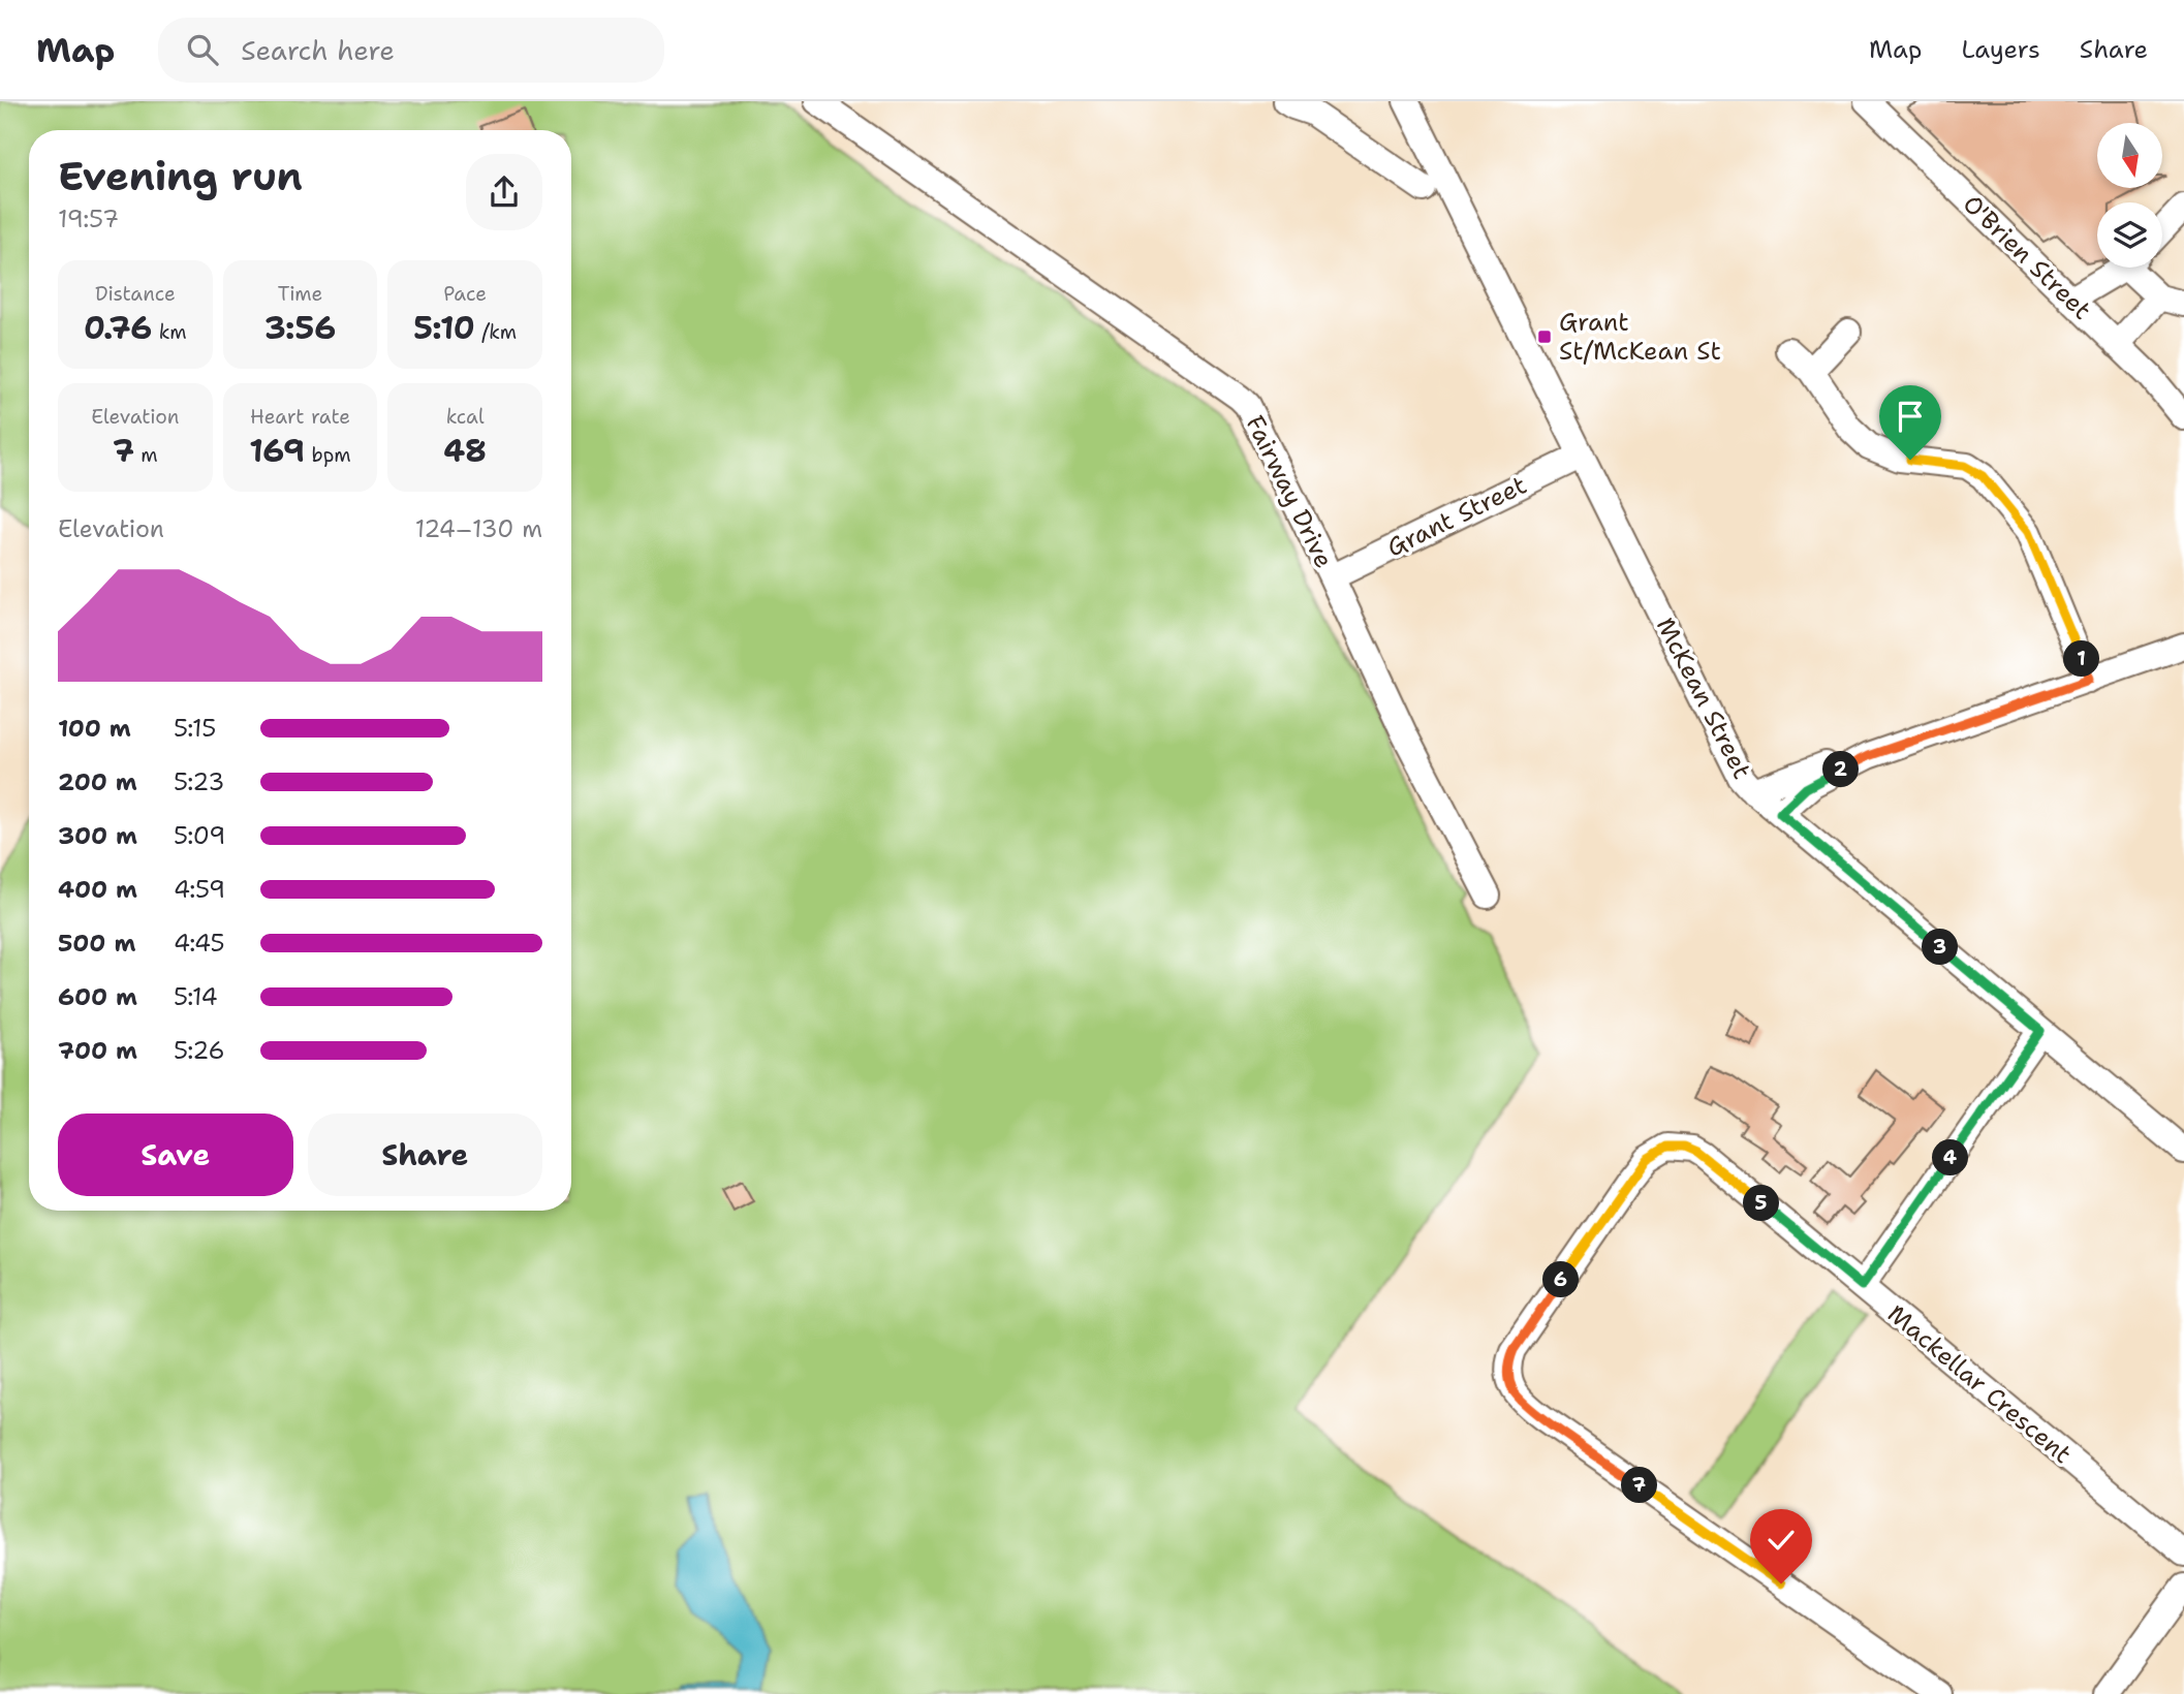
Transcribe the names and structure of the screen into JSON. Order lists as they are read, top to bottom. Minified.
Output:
{"streets":{"street":["O'Brien Street","Fairway Drive","Grant Street","McKean Street","Mackellar Crescent"]},"crossings":[["Fairway Drive","Grant Street"],["Grant Street","McKean Street"]],"places":{"transit":["Grant St/McKean St"]},"north":"bottom","page":{"header":"Map","search":"Search here","nav":["Map","Layers","Share"],"heading":["Evening run","19:57"],"stats":[["Distance","0.76 km"],["Time","3:56"],["Pace","5:10 /km"],["Elevation","7 m"],["Heart rate","169 bpm"],["kcal","48"]],"chart":["Elevation","124–130 m"],"pins":["1","2","3","4","5","6","7"],"list":[{"name":"100 m","note":"5:15"},{"name":"200 m","note":"5:23"},{"name":"300 m","note":"5:09"},{"name":"400 m","note":"4:59"},{"name":"500 m","note":"4:45"},{"name":"600 m","note":"5:14"},{"name":"700 m","note":"5:26"}],"buttons":["Save","Share"]}}
